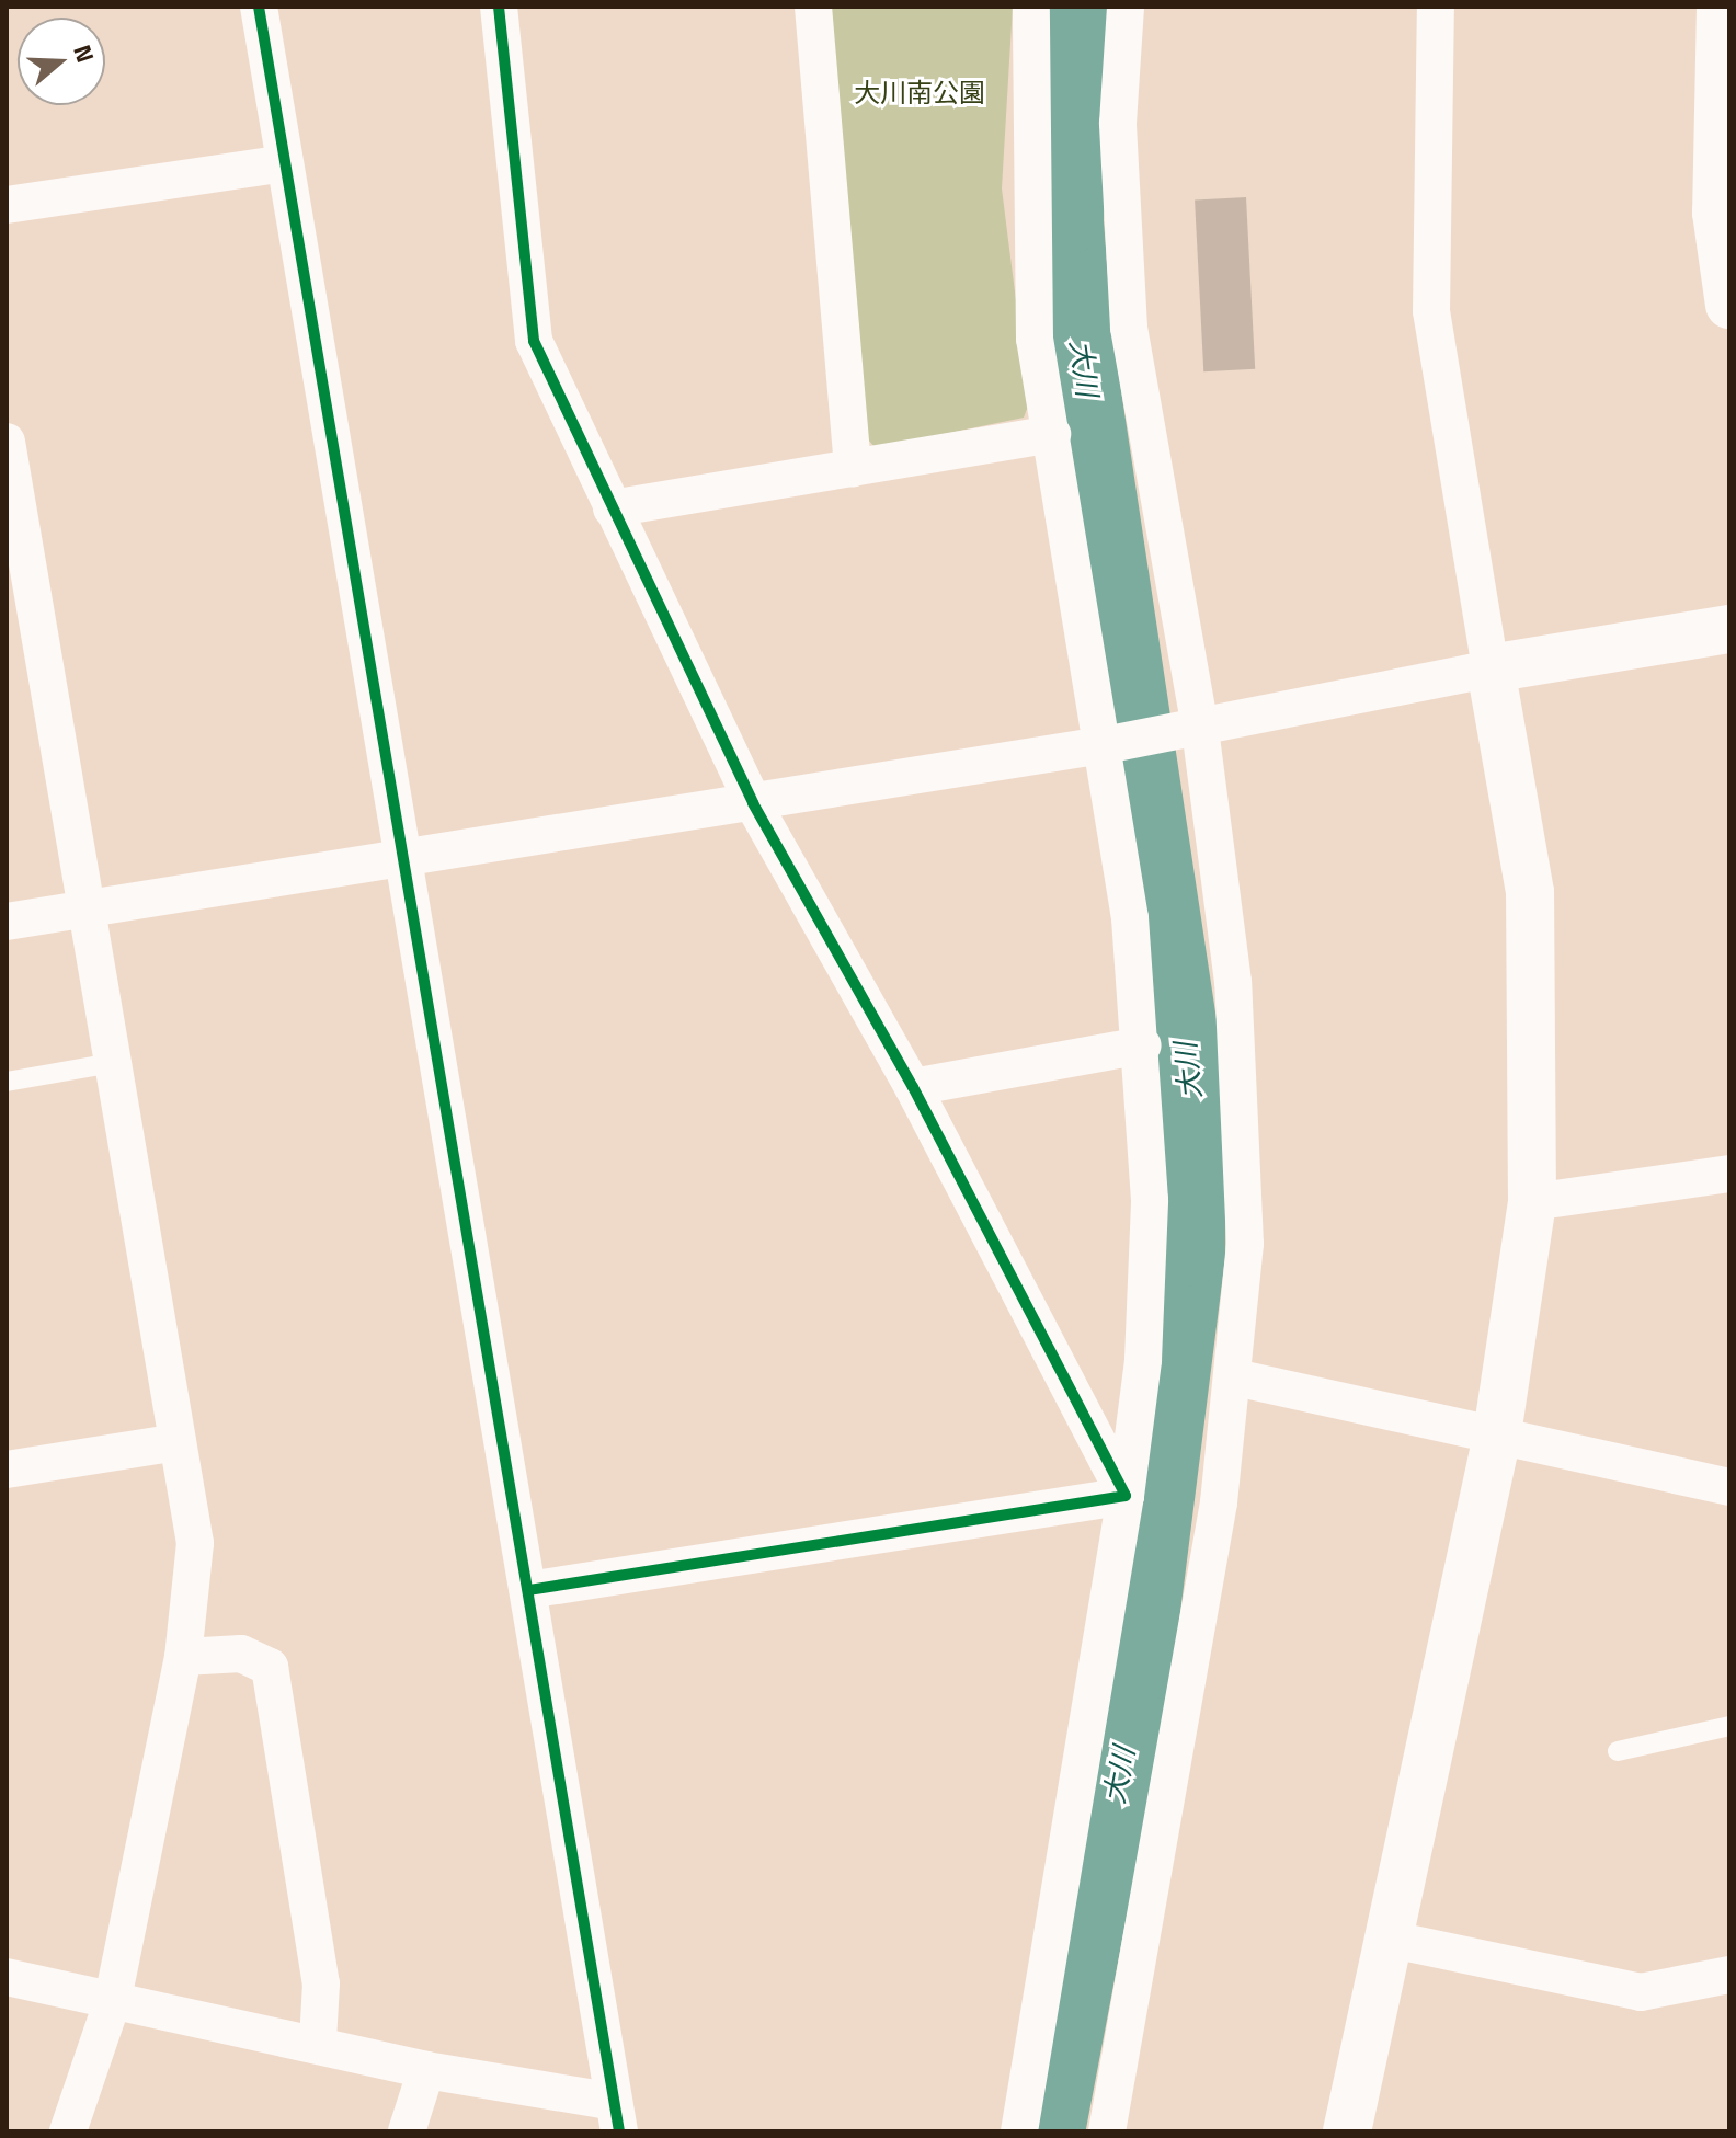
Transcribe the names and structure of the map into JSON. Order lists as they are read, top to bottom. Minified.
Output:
{"water":["大川"],"parks":["大川南公園"],"north":"right"}
